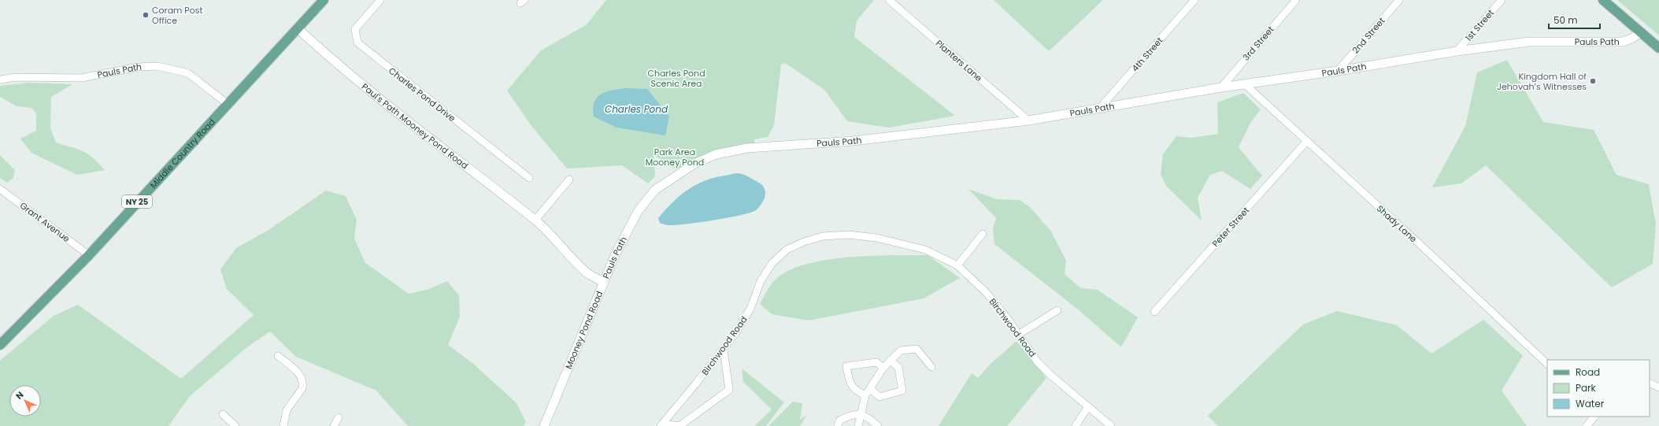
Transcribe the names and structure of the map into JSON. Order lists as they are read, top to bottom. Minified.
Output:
{"streets":{"main road":["Middle Country Road","NY 25"],"street":["1st Street","2nd Street","Pauls Path","3rd Street","4th Street","Planters Lane","Charles Pond Drive","Paul's Path Mooney Pond Road","Grant Avenue","Shady Lane","Peter Street","Birchwood Road","Mooney Pond Road"]},"crossings":[["1st Street","Pauls Path"],["2nd Street","Pauls Path"],["Pauls Path","3rd Street"],["Pauls Path","4th Street"],["Pauls Path","Planters Lane"],["Pauls Path","Middle Country Road"],["Pauls Path","Shady Lane"],["Pauls Path","Mooney Pond Road"],["Paul's Path Mooney Pond Road","Middle Country Road"],["Paul's Path Mooney Pond Road","Mooney Pond Road"],["Middle Country Road","Grant Avenue"],["Shady Lane","Peter Street"]],"water":["Charles Pond"],"parks":["Charles Pond Scenic Area","Park Area Mooney Pond"],"places":["Coram Post Office","Kingdom Hall of Jehovah’s Witnesses"],"legend":["Road","Park","Water"],"scale_bar":"50 m","north":"top left"}
